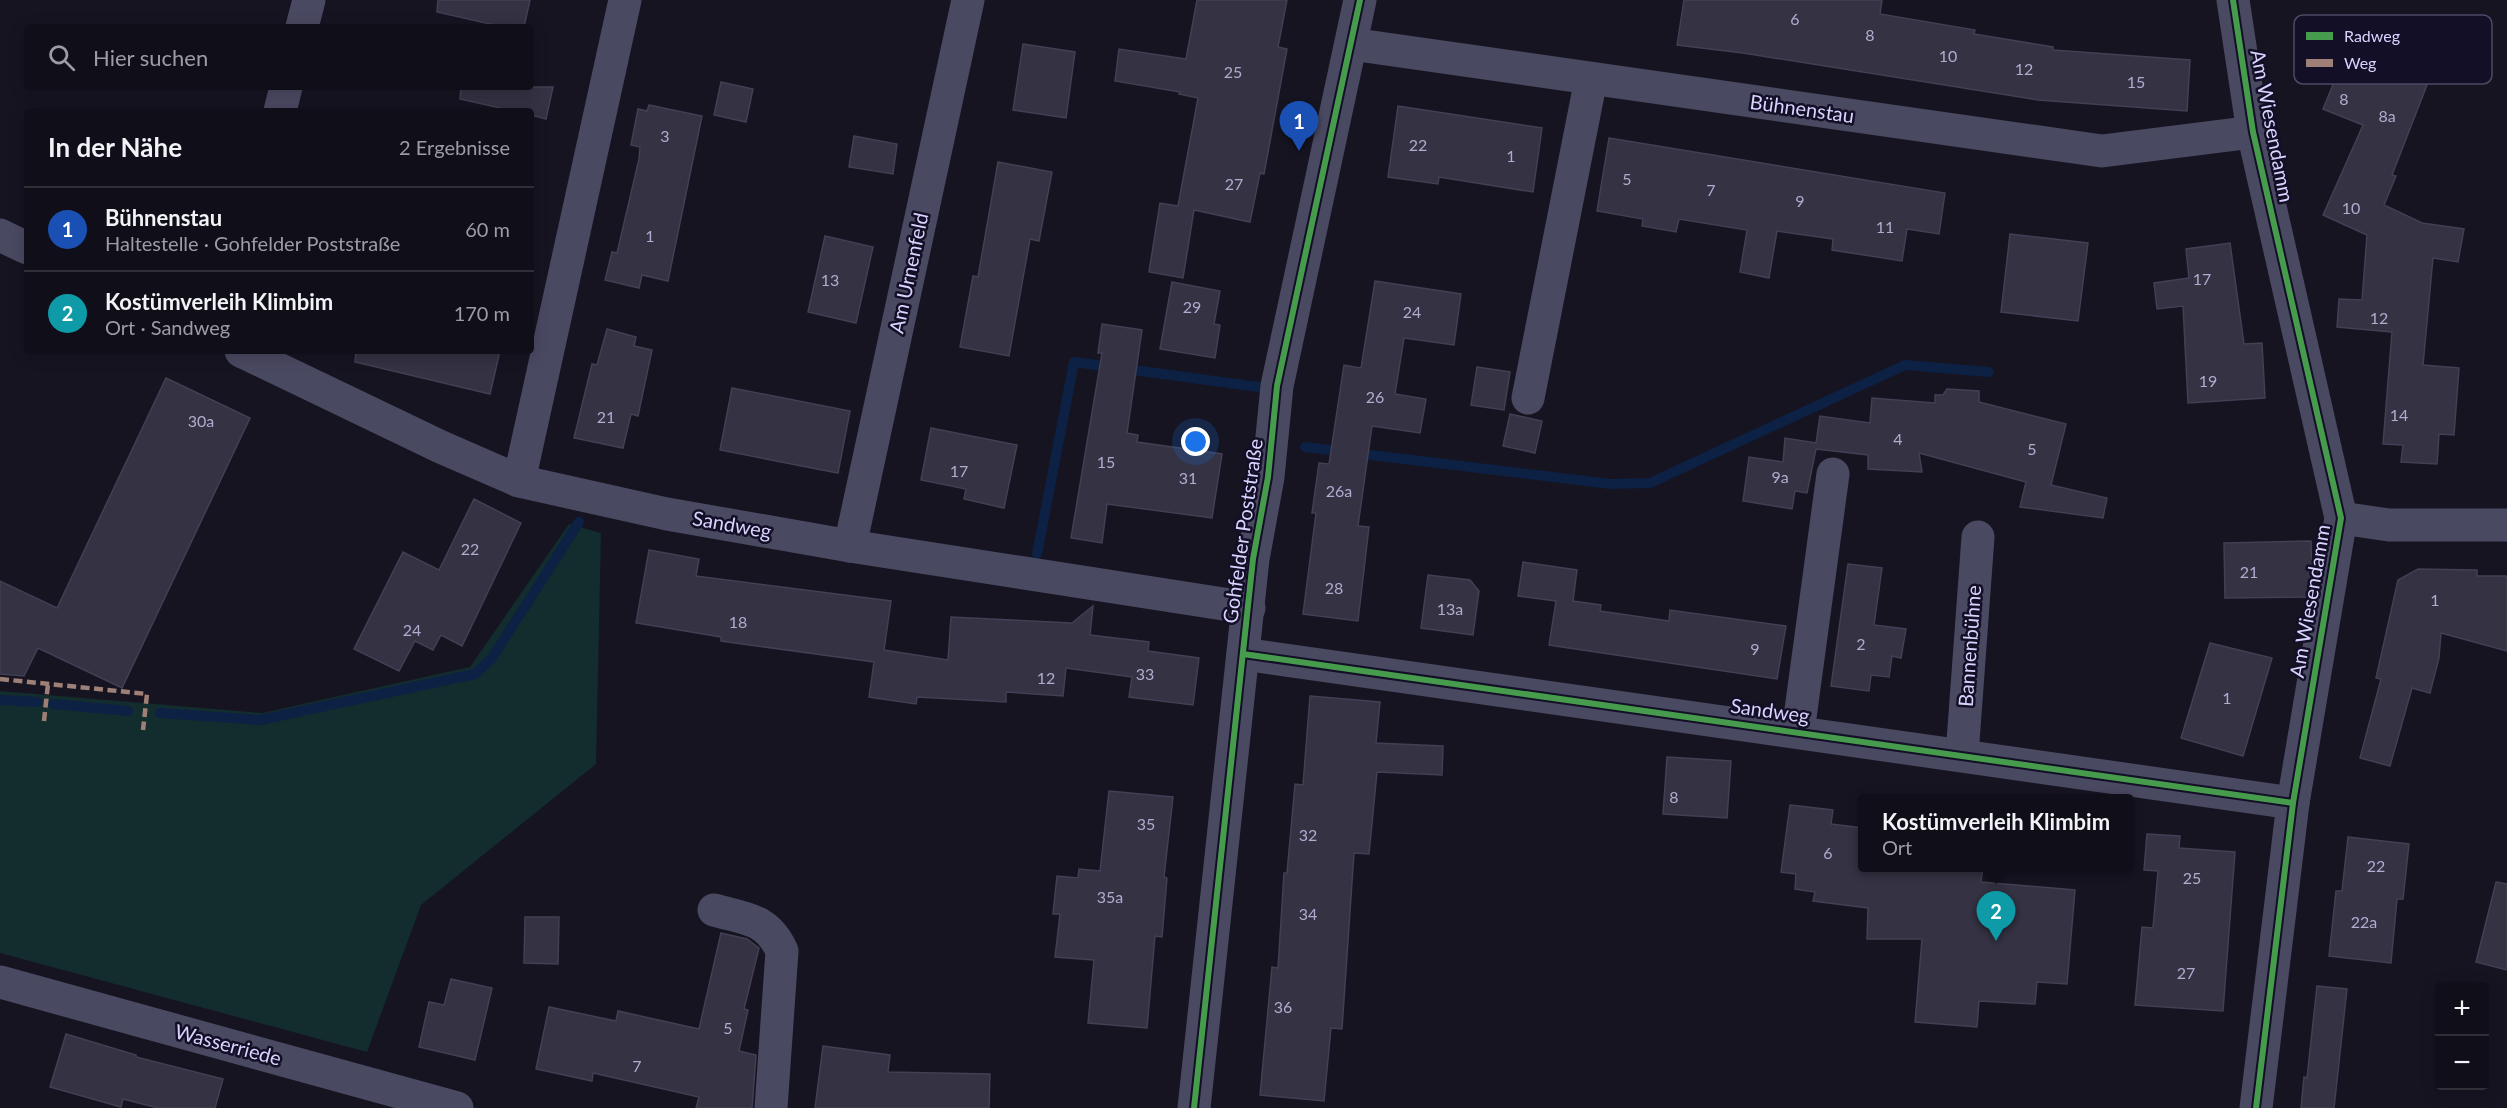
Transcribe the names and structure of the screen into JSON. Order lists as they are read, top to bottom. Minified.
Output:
{"streets":{"street":["Bühnenstau","Am Wiesendamm","Am Urnenfeld","Sandweg","Gohfelder Poststraße","Bannenbühne","Wasserriede"]},"crossings":[["Bühnenstau","Am Wiesendamm"],["Bühnenstau","Gohfelder Poststraße"],["Am Wiesendamm","Sandweg"],["Am Urnenfeld","Sandweg"],["Sandweg","Gohfelder Poststraße"],["Sandweg","Bannenbühne"]],"house_numbers":["6","8","10","12","25","15","8","8a","3","22","1","5","27","7","9","10","11","1","17","13","29","24","12","19","26","14","21","30a","4","5","15","17","9a","31","26a","22","21","28","1","13a","18","24","2","9","33","12","1","8","35","32","6","22","25","35a","34","22a","27","36","5","7"],"legend":["Radweg","Weg"],"page":{"search":"Hier suchen","pins":["1","2"],"heading":["In der Nähe","2 Ergebnisse"],"list":[{"mark":"1","name":"Bühnenstau","note":"Haltestelle · Gohfelder Poststraße","value":"60 m"},{"mark":"2","name":"Kostümverleih Klimbim","note":"Ort · Sandweg","value":"170 m"}],"popup":["Kostümverleih Klimbim","Ort"],"map_buttons":["+","−"]}}
